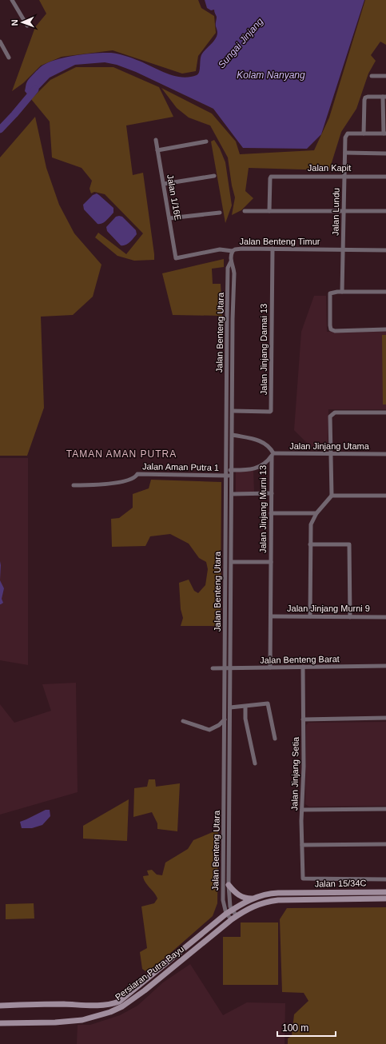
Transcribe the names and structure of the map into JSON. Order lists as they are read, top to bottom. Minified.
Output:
{"streets":{"street":["Jalan Kapit","Jalan 1/16E","Jalan Lundu","Jalan Benteng Timur","Jalan Benteng Utara","Jalan Jinjang Damai 13","Jalan Jinjang Utama","Jalan Aman Putra 1","Jalan Jinjang Murni 13","Jalan Jinjang Murni 9","Jalan Benteng Barat","Jalan Jinjang Setia","Jalan 15/34C","Persiaran Putra Bayu"]},"crossings":[["Jalan Kapit","Jalan Lundu"],["Jalan 1/16E","Jalan Benteng Timur"],["Jalan Lundu","Jalan Benteng Timur"],["Jalan Benteng Timur","Jalan Benteng Utara"],["Jalan Benteng Timur","Jalan Jinjang Damai 13"],["Jalan Benteng Utara","Jalan Jinjang Damai 13"],["Jalan Benteng Utara","Jalan Aman Putra 1"],["Jalan Benteng Utara","Jalan Jinjang Murni 13"],["Jalan Benteng Utara","Jalan Benteng Barat"],["Jalan Benteng Utara","Persiaran Putra Bayu"],["Jalan Jinjang Utama","Jalan Jinjang Murni 13"],["Jalan Jinjang Murni 13","Jalan Jinjang Murni 9"],["Jalan Jinjang Murni 13","Jalan Benteng Barat"],["Jalan Benteng Barat","Jalan Jinjang Setia"],["Jalan 15/34C","Persiaran Putra Bayu"]],"districts":["TAMAN AMAN PUTRA"],"water":["Sungai Jinjang","Kolam Nanyang"],"scale_bar":"100 m","north":"left"}
